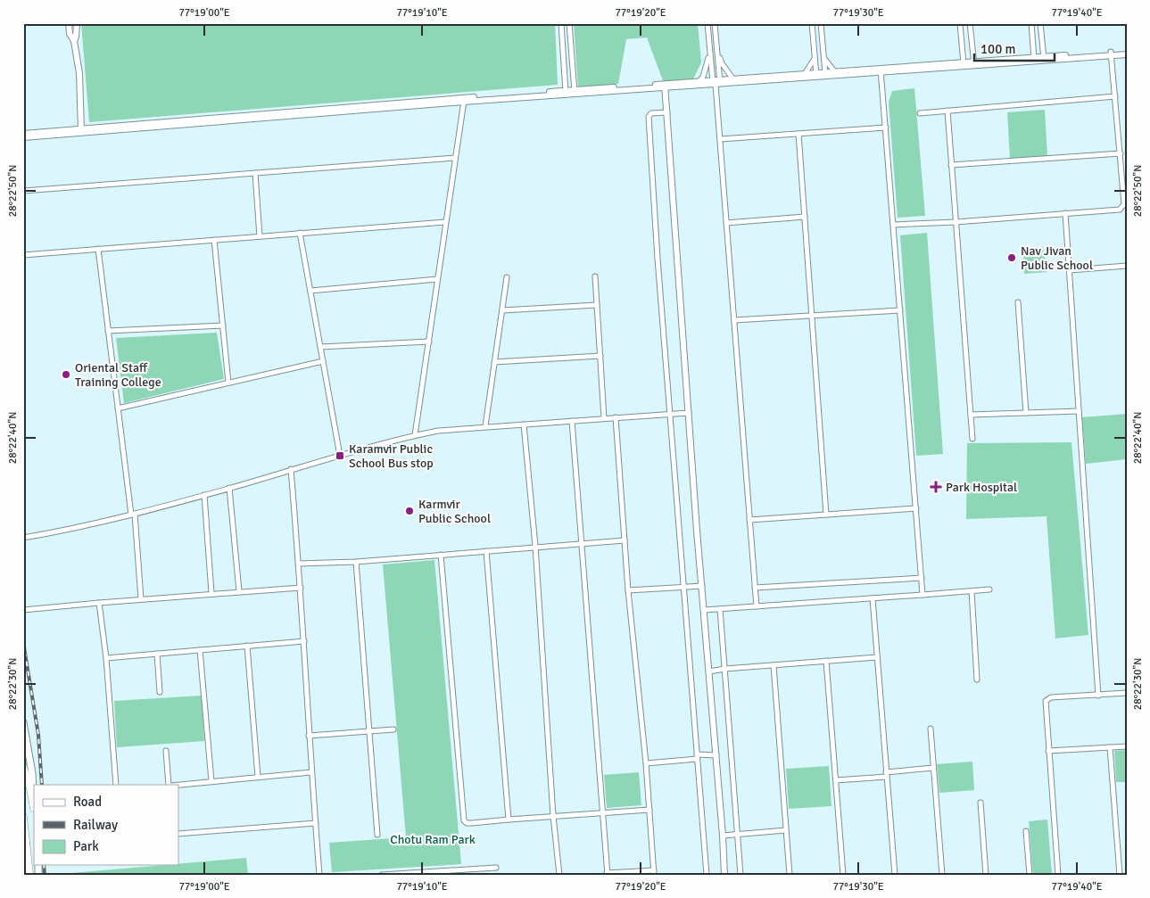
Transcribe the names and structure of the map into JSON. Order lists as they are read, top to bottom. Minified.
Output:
{"parks":["Chotu Ram Park"],"places":{"other":["Nav Jivan Public School","Oriental Staff Training College","Karmvir Public School"],"transit":["Karamvir Public School Bus stop"],"health":["Park Hospital"]},"legend":["Road","Railway","Park"],"scale_bar":"100 m","coordinates":["77°19'00\"E","77°19'10\"E","77°19'20\"E","77°19'30\"E","77°19'40\"E","28°22'50\"N","28°22'40\"N","28°22'30\"N"]}
